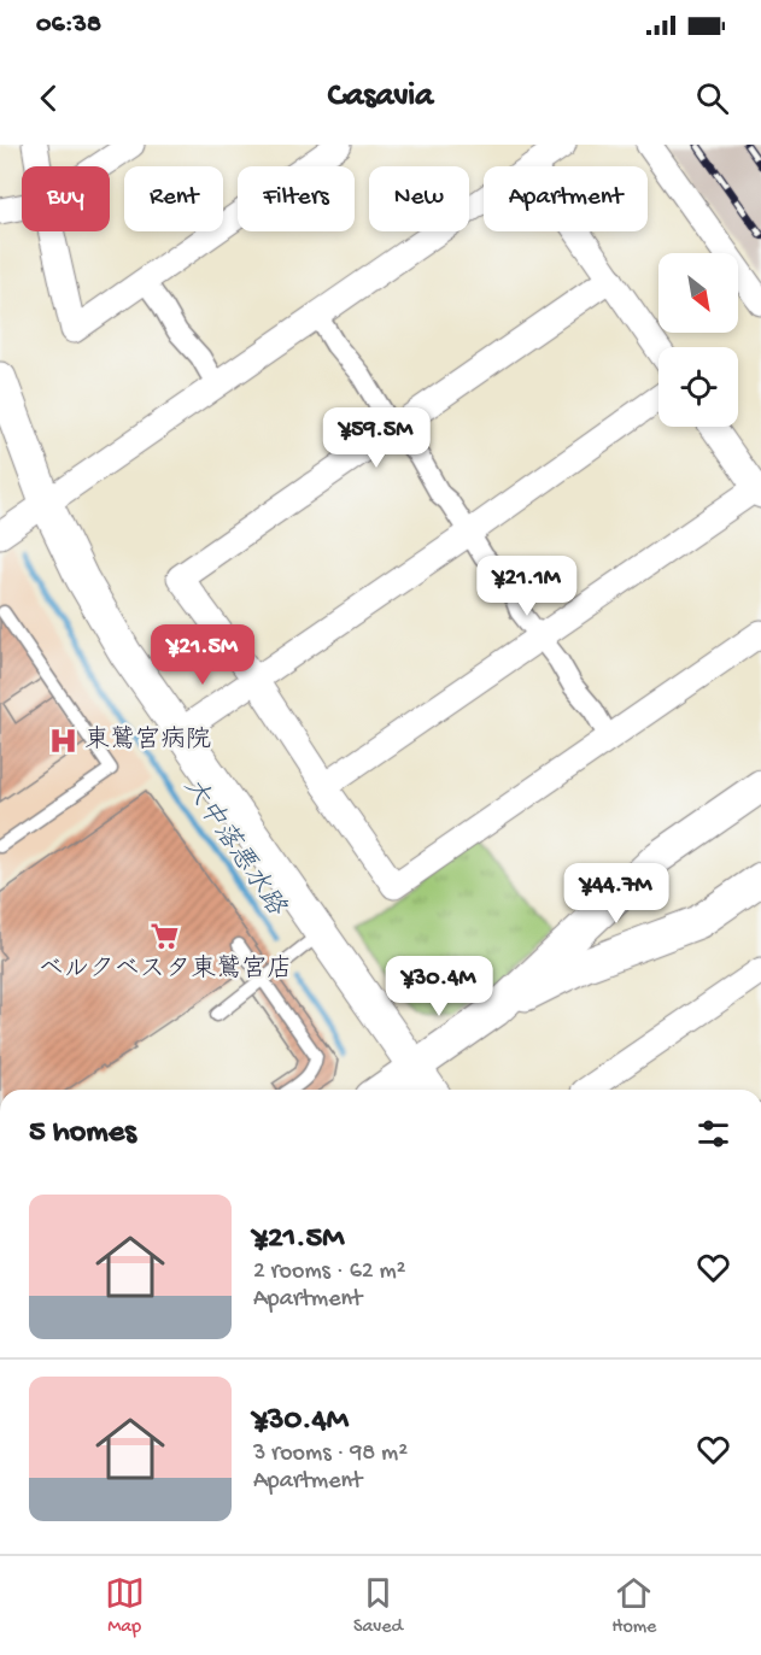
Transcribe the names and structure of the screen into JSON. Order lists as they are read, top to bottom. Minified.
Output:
{"water":["大中落悪水路"],"places":{"hospital":["東鷲宮病院"],"supermarket":["ベルクベスタ東鷲宮店"]},"north":"bottom right","page":{"status":"06:38","header":"Casavia","chip":["Buy","Rent","Filters","New","Apartment"],"price":["¥59.5M","¥21.1M","¥21.5M","¥44.7M","¥30.4M"],"heading":"5 homes","list":[{"name":"¥21.5M","note":"2 rooms · 62 m² · Apartment"},{"name":"¥30.4M","note":"3 rooms · 98 m² · Apartment"}],"tabs":["Map","Saved","Home"]}}
